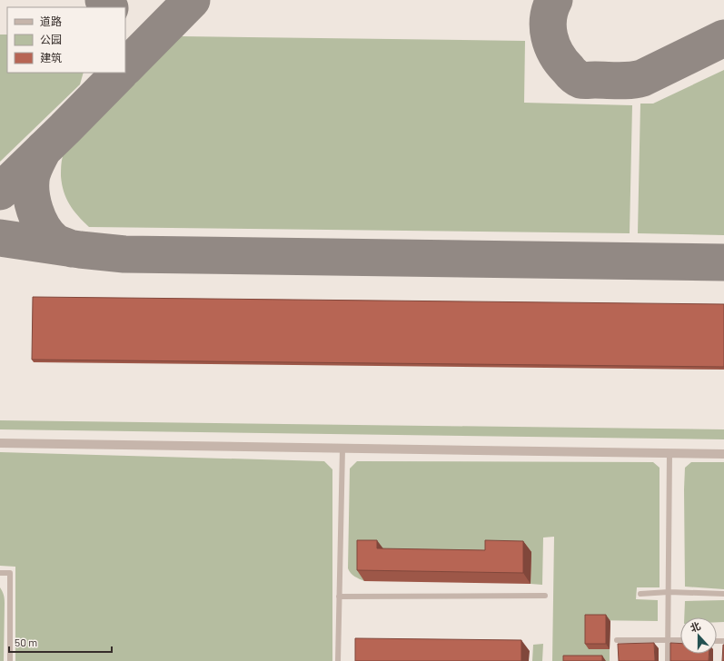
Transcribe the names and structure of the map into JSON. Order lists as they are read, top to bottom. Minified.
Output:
{"legend":["道路","公园","建筑"],"scale_bar":"50 m","north":"top"}
